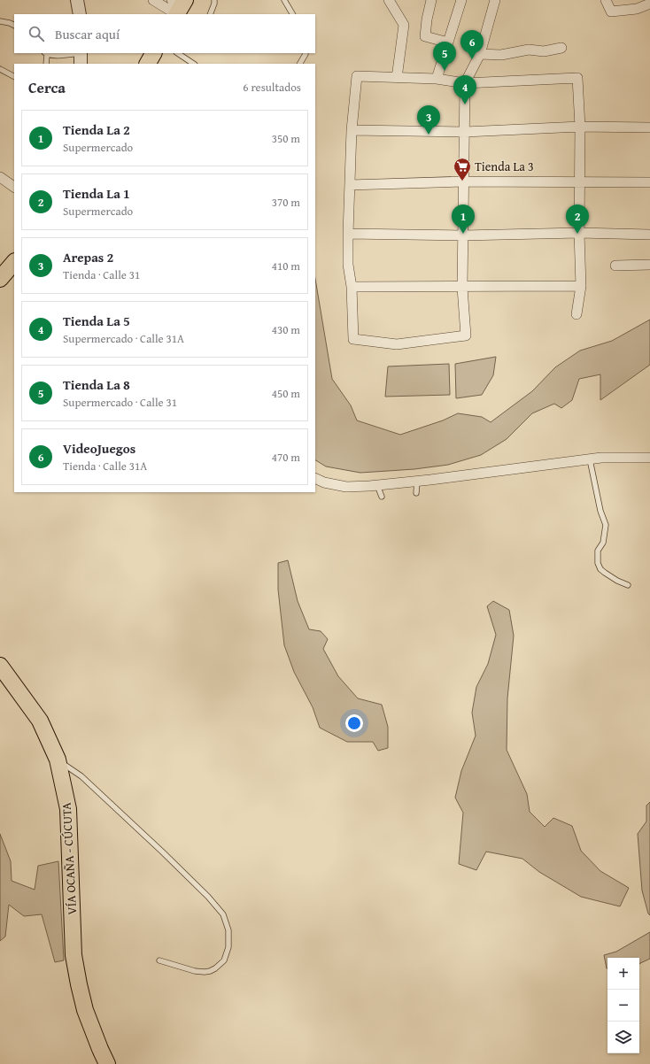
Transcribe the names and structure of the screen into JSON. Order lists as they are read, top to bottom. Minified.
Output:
{"streets":{"main road":["VÍA OCAÑA - CÚCUTA"]},"places":{"supermarket":["Tienda La 3"]},"page":{"search":"Buscar aquí","pins":["6","5","4","3","1","2"],"heading":["Cerca","6 resultados"],"list":[{"mark":"1","name":"Tienda La 2","note":"Supermercado","value":"350 m"},{"mark":"2","name":"Tienda La 1","note":"Supermercado","value":"370 m"},{"mark":"3","name":"Arepas 2","note":"Tienda · Calle 31","value":"410 m"},{"mark":"4","name":"Tienda La 5","note":"Supermercado · Calle 31A","value":"430 m"},{"mark":"5","name":"Tienda La 8","note":"Supermercado · Calle 31","value":"450 m"},{"mark":"6","name":"VideoJuegos","note":"Tienda · Calle 31A","value":"470 m"}],"map_buttons":["+","−"]}}
